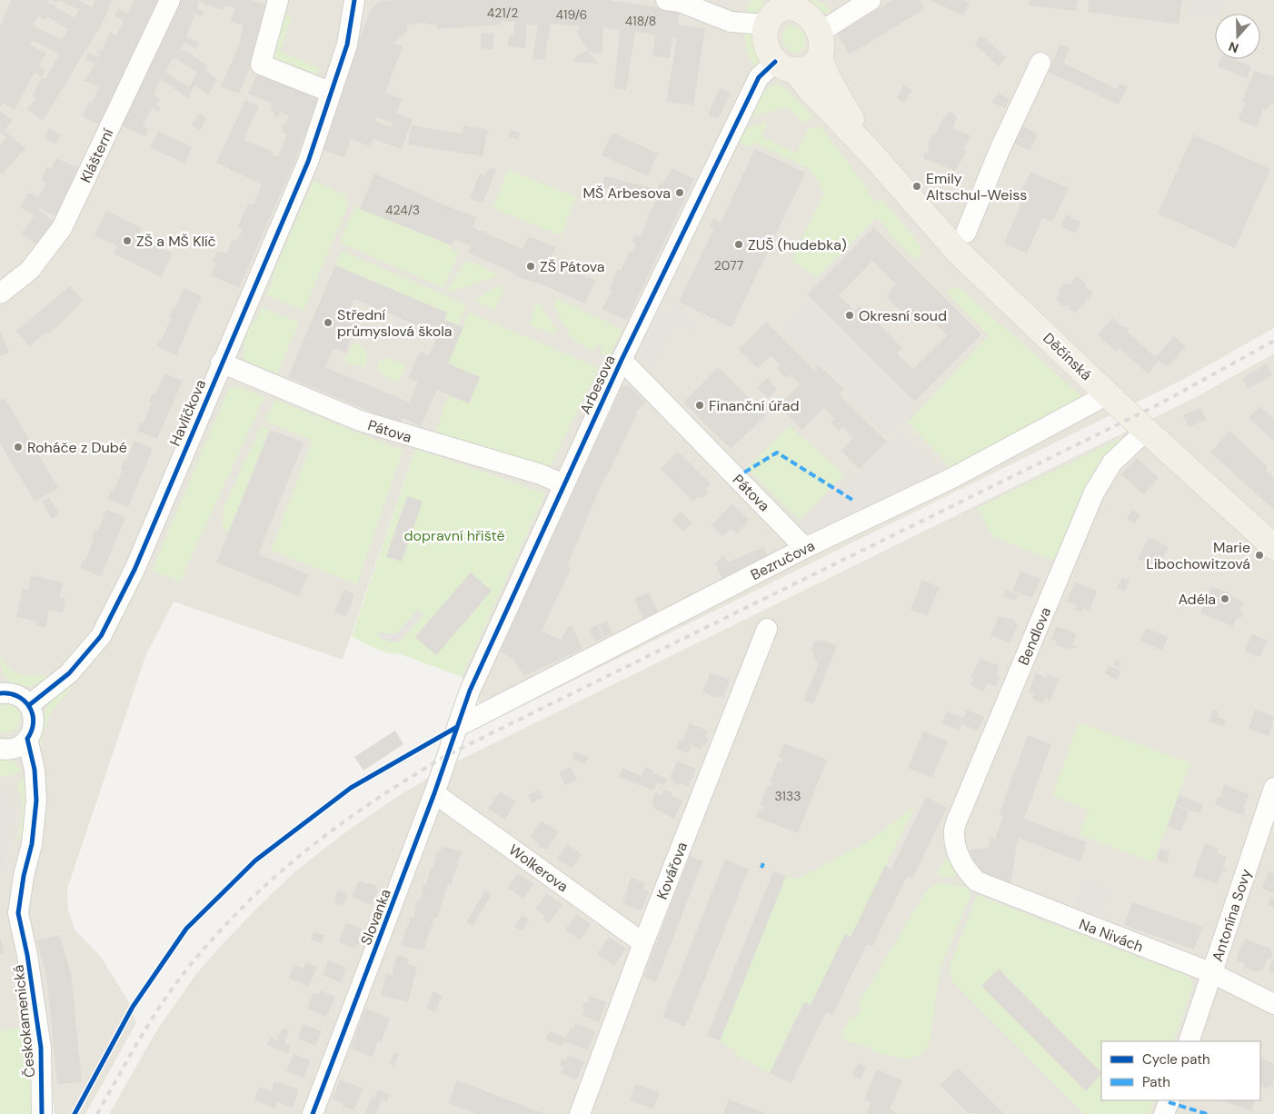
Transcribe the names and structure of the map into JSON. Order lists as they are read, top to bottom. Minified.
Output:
{"streets":{"main road":["Děčínská"],"street":["Klášterní","Arbesova","Havlíčkova","Pátova","Bezručova","Bendlova","Wolkerova","Kovářova","Antonína Sovy","Slovanka","Na Nivách","Českokamenická"]},"crossings":[["Děčínská","Arbesova"],["Děčínská","Bezručova"],["Děčínská","Bendlova"],["Arbesova","Pátova"],["Arbesova","Bezručova"],["Arbesova","Slovanka"],["Havlíčkova","Pátova"],["Pátova","Bezručova"],["Bezručova","Slovanka"],["Bendlova","Na Nivách"],["Wolkerova","Kovářova"],["Wolkerova","Slovanka"],["Antonína Sovy","Na Nivách"]],"parks":["dopravní hřiště"],"places":["Emily Altschul-Weiss","MŠ Arbesova","ZŠ a MŠ Klíč","ZUŠ (hudebka)","ZŠ Pátova","Okresní soud","Střední průmyslová škola","Finanční úřad","Roháče z Dubé","Marie Libochowitzová","Adéla"],"house_numbers":["421/2","419/6","418/8","424/3","2077","3133"],"legend":["Cycle path","Path"],"north":"bottom"}
